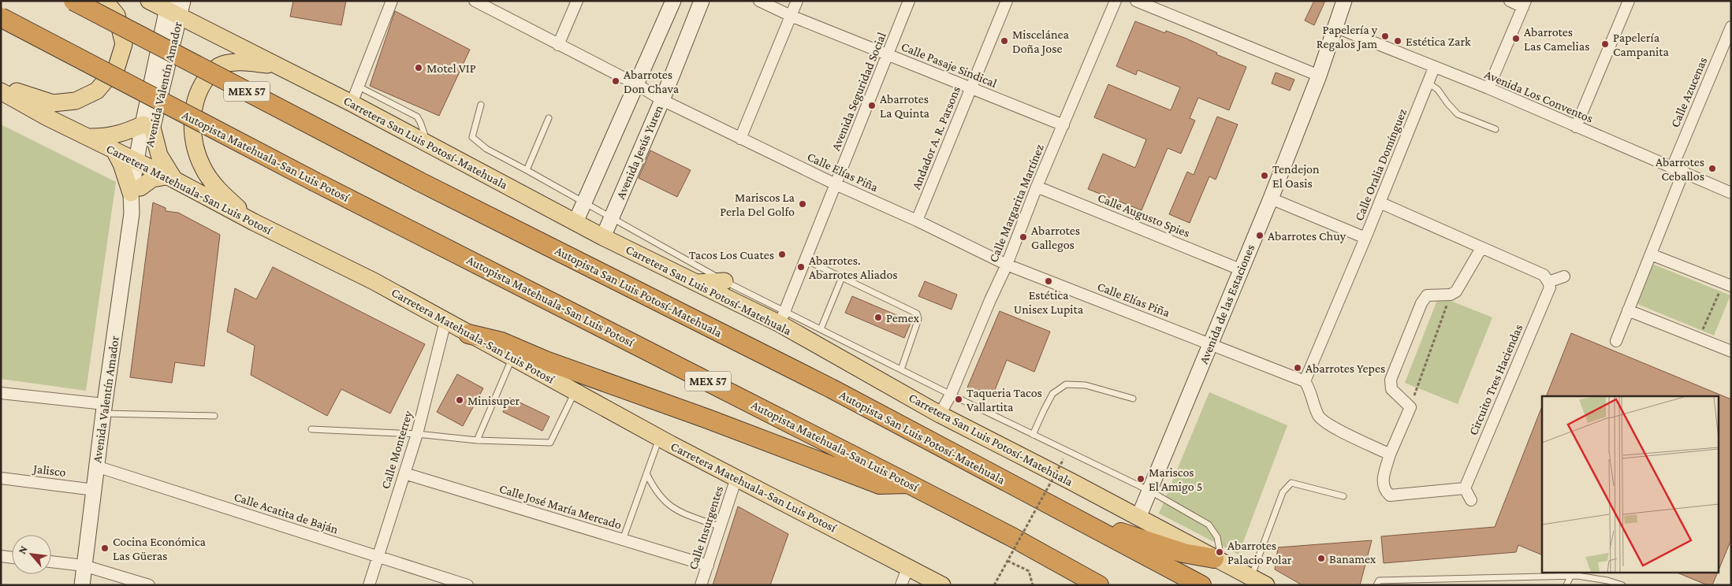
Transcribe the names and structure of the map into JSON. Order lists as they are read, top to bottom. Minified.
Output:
{"streets":{"highway":["MEX 57","Autopista Matehuala-San Luis Potosí","Autopista San Luis Potosí-Matehuala"],"main road":["Carretera San Luis Potosí-Matehuala","Carretera Matehuala-San Luis Potosí"],"street":["Calle Pasaje Sindical","Avenida Valentín Amador","Avenida Seguridad Social","Calle Azucenas","Avenida Los Conventos","Andador A. R. Parsons","Avenida Jesús Yuren","Calle Oralia Domínguez","Calle Elías Piña","Calle Margarita Martínez","Calle Augusto Spies","Avenida de las Estaciones","Circuito Tres Haciendas","Calle Monterrey","Jalisco","Calle José María Mercado","Calle Acatita de Baján","Calle Insurgentes"]},"crossings":[["Calle Pasaje Sindical","Avenida Seguridad Social"],["Calle Pasaje Sindical","Andador A. R. Parsons"],["Calle Pasaje Sindical","Calle Margarita Martínez"],["Avenida Valentín Amador","Carretera San Luis Potosí-Matehuala"],["Avenida Valentín Amador","Carretera Matehuala-San Luis Potosí"],["Avenida Valentín Amador","Jalisco"],["Avenida Valentín Amador","Calle Acatita de Baján"],["Avenida Seguridad Social","Carretera San Luis Potosí-Matehuala"],["Avenida Seguridad Social","Calle Elías Piña"],["Calle Azucenas","Avenida Los Conventos"],["Avenida Los Conventos","Calle Oralia Domínguez"],["Avenida Los Conventos","Avenida de las Estaciones"],["Andador A. R. Parsons","Calle Elías Piña"],["Carretera San Luis Potosí-Matehuala","Avenida Jesús Yuren"],["Carretera San Luis Potosí-Matehuala","Calle Margarita Martínez"],["Carretera San Luis Potosí-Matehuala","Avenida de las Estaciones"],["Avenida Jesús Yuren","Calle Elías Piña"],["Calle Elías Piña","Calle Margarita Martínez"],["Calle Elías Piña","Avenida de las Estaciones"],["Carretera Matehuala-San Luis Potosí","Calle Monterrey"],["Carretera Matehuala-San Luis Potosí","Calle Insurgentes"],["Calle Margarita Martínez","Calle Augusto Spies"],["Calle Augusto Spies","Avenida de las Estaciones"],["Calle Monterrey","Calle José María Mercado"],["Calle Monterrey","Calle Acatita de Baján"],["Calle José María Mercado","Calle Insurgentes"]],"places":["Papelería y Regalos Jam","Abarrotes Las Camelias","Miscelánea Doña Jose","Estética Zark","Papelería Campanita","Motel VIP","Abarrotes Don Chava","Abarrotes La Quinta","Abarrotes Ceballos","Tendejon El Oasis","Mariscos La Perla Del Golfo","Abarrotes Chuy","Abarrotes Gallegos","Tacos Los Cuates","Abarrotes. Abarrotes Aliados","Estética Unisex Lupita","Pemex","Abarrotes Yepes","Taqueria Tacos Vallartita","Minisuper","Mariscos El Amigo 5","Cocina Económica Las Güeras","Abarrotes Palacio Polar","Banamex"],"north":"top left"}
